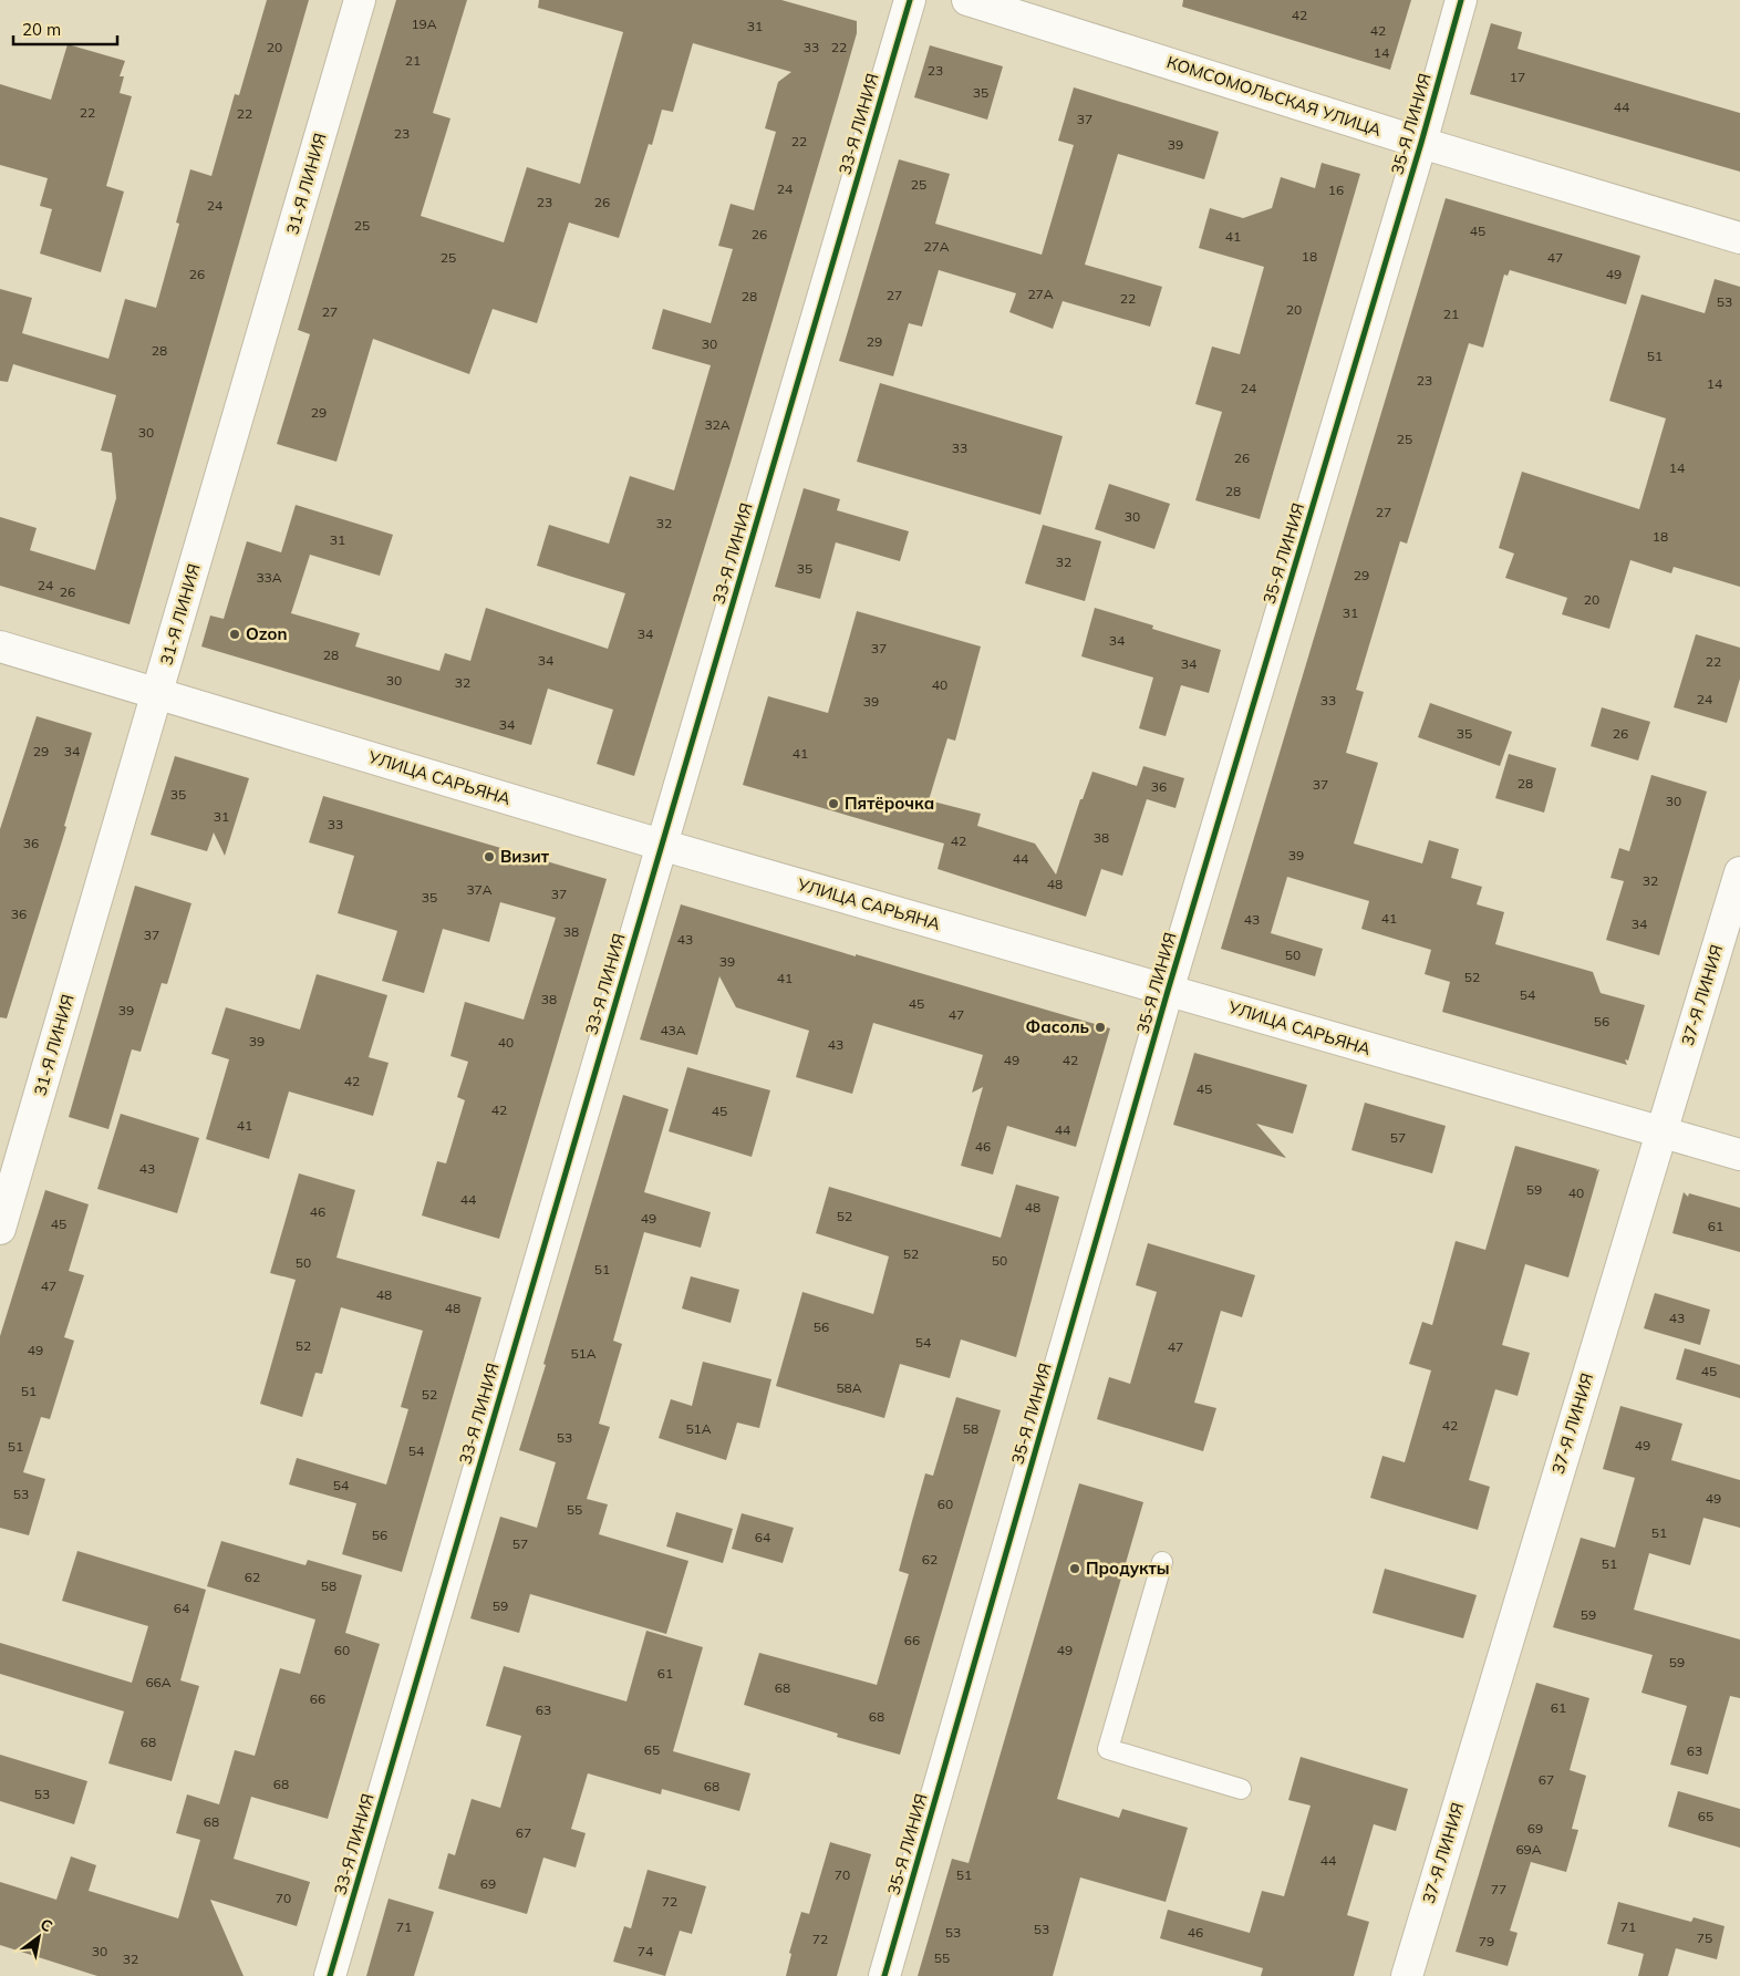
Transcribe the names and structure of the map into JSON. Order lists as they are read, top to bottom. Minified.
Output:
{"streets":{"street":["КОМСОМОЛЬСКАЯ УЛИЦА","33-Я ЛИНИЯ","35-Я ЛИНИЯ","31-Я ЛИНИЯ","УЛИЦА САРЬЯНА","37-Я ЛИНИЯ"]},"crossings":[["КОМСОМОЛЬСКАЯ УЛИЦА","35-Я ЛИНИЯ"],["33-Я ЛИНИЯ","УЛИЦА САРЬЯНА"],["35-Я ЛИНИЯ","УЛИЦА САРЬЯНА"],["31-Я ЛИНИЯ","УЛИЦА САРЬЯНА"],["УЛИЦА САРЬЯНА","37-Я ЛИНИЯ"]],"places":["Ozon","Пятёрочка","Визит","Фасоль","Продукты"],"house_numbers":["42","19А","31","42","20","33","22","14","21","23","17","35","44","22","22","37","23","22","39","25","24","16","23","26","24","25","45","26","41","27А","18","25","47","26","49","27А","27","28","22","53","20","27","21","29","30","28","51","23","14","24","29","32А","30","25","33","26","14","28","27","30","32","18","31","32","35","29","33А","24","26","20","31","34","34","37","28","34","22","34","30","32","40","24","33","39","34","35","26","29","34","41","28","37","36","35","30","31","33","38","42","36","39","44","32","48","37А","37","35","36","41","43","34","38","37","43","50","39","52","41","54","38","45","39","47","56","43А","39","40","43","49","42","42","45","42","45","41","44","57","46","43","59","40","44","48","46","52","49","45","61","52","50","50","51","47","48","48","43","56","54","52","47","49","51А","45","58А","51","52","42","51А","58","53","49","51","54","54","53","49","60","55","51","56","64","57","62","51","62","58","59","64","59","66","60","49","59","61","66А","68","66","61","63","68","68","65","63","67","68","68","53","65","68","69","67","69А","44","70","51","69","77","70","72","71","71","53","53","46","75","72","79","30","74","55","32"],"scale_bar":"20 m","north":"top right"}
